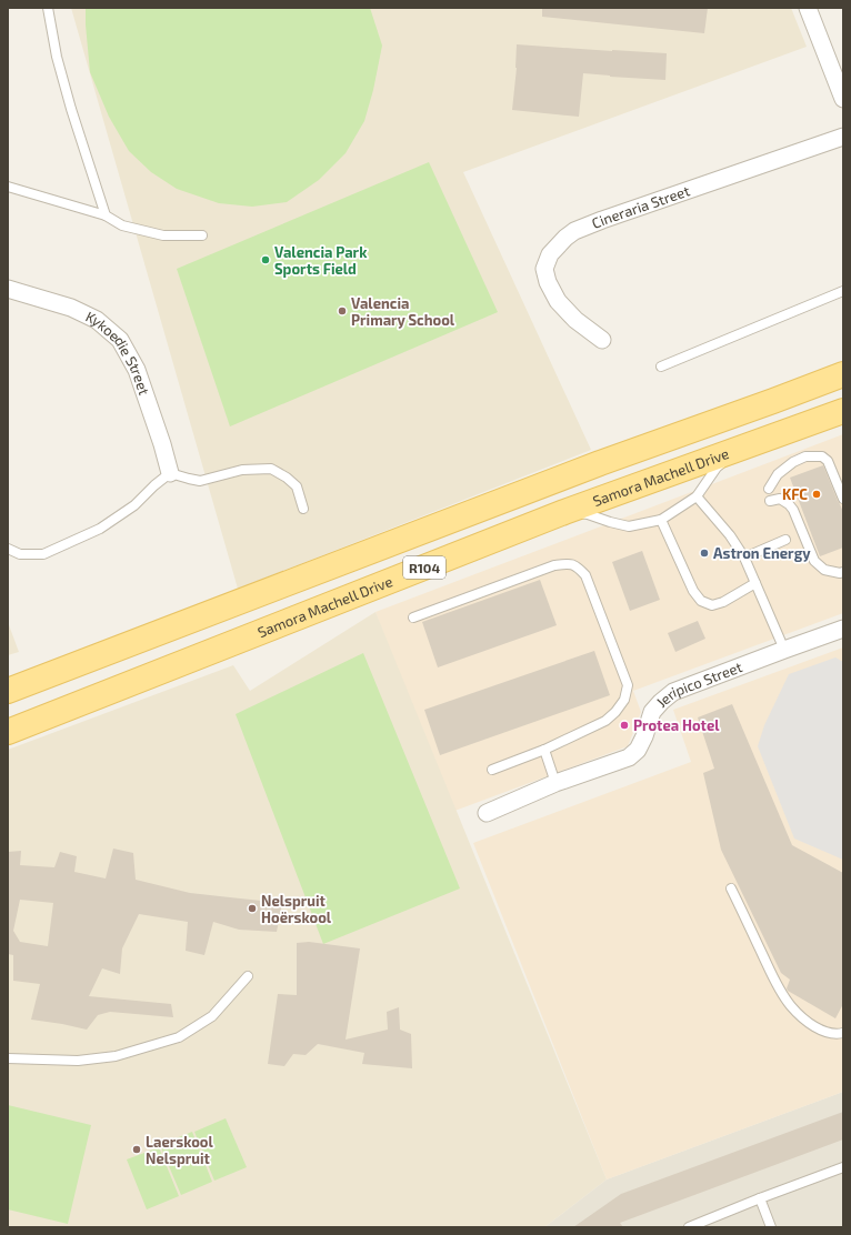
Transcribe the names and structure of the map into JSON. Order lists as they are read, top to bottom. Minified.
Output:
{"streets":{"main road":["Samora Machell Drive","R104"],"street":["Cineraria Street","Kykoedie Street","Jeripico Street"]},"places":["Valencia Park Sports Field","Valencia Primary School","KFC","Astron Energy","Protea Hotel","Nelspruit Hoërskool","Laerskool Nelspruit"]}
